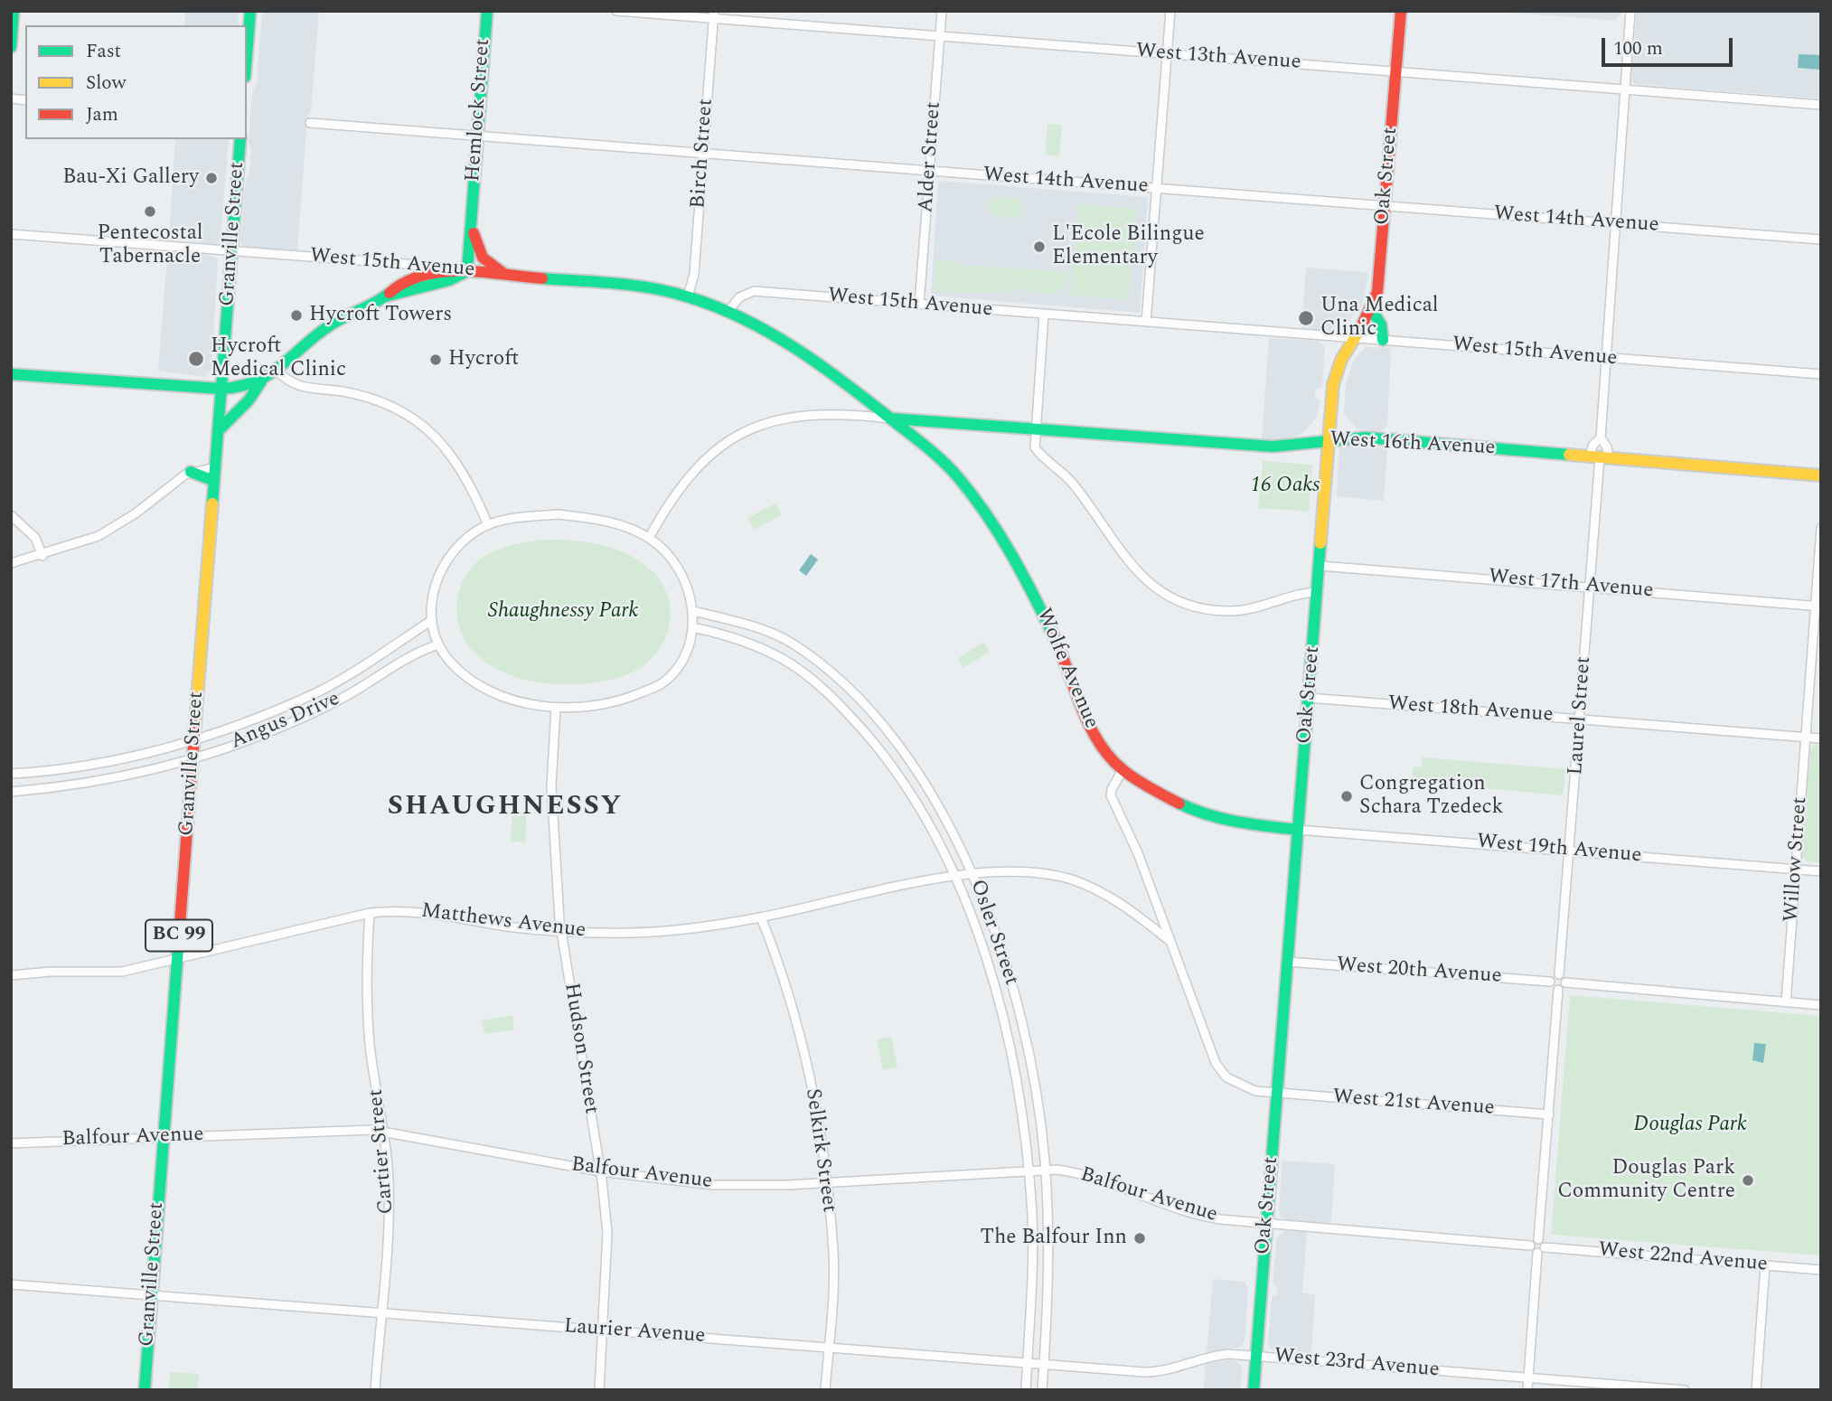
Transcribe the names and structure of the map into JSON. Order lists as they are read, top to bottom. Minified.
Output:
{"streets":{"main road":["Hemlock Street","Oak Street","Granville Street","West 15th Avenue","West 16th Avenue","Wolfe Avenue","BC 99"],"street":["West 13th Avenue","Birch Street","Alder Street","West 14th Avenue","West 17th Avenue","West 18th Avenue","Laurel Street","Angus Drive","West 19th Avenue","Willow Street","Matthews Avenue","Osler Street","West 20th Avenue","Hudson Street","West 21st Avenue","Balfour Avenue","Selkirk Street","Cartier Street","West 22nd Avenue","Laurier Avenue","West 23rd Avenue"]},"crossings":[["West 13th Avenue","Birch Street"],["West 13th Avenue","Alder Street"],["West 13th Avenue","Oak Street"],["West 13th Avenue","Laurel Street"],["Hemlock Street","West 14th Avenue"],["Hemlock Street","West 15th Avenue"],["Birch Street","West 14th Avenue"],["Birch Street","West 15th Avenue"],["Alder Street","West 14th Avenue"],["Alder Street","West 15th Avenue"],["Oak Street","West 14th Avenue"],["Oak Street","West 15th Avenue"],["Oak Street","West 16th Avenue"],["Oak Street","West 17th Avenue"],["Oak Street","Wolfe Avenue"],["Oak Street","West 18th Avenue"],["Oak Street","West 19th Avenue"],["Oak Street","West 20th Avenue"],["Oak Street","West 21st Avenue"],["Oak Street","Balfour Avenue"],["Oak Street","Laurier Avenue"],["Oak Street","West 23rd Avenue"],["West 14th Avenue","Laurel Street"],["Granville Street","West 15th Avenue"],["Granville Street","Angus Drive"],["Granville Street","Matthews Avenue"],["Granville Street","Balfour Avenue"],["Granville Street","Laurier Avenue"],["West 15th Avenue","Wolfe Avenue"],["West 15th Avenue","Laurel Street"],["West 16th Avenue","Wolfe Avenue"],["West 16th Avenue","Laurel Street"],["West 17th Avenue","Laurel Street"],["West 17th Avenue","Willow Street"],["Wolfe Avenue","West 19th Avenue"],["West 18th Avenue","Laurel Street"],["West 18th Avenue","Willow Street"],["Laurel Street","West 19th Avenue"],["Laurel Street","West 20th Avenue"],["West 19th Avenue","Willow Street"],["Matthews Avenue","Osler Street"],["Matthews Avenue","Hudson Street"],["Matthews Avenue","Selkirk Street"],["Matthews Avenue","Cartier Street"],["Osler Street","Balfour Avenue"],["Osler Street","Laurier Avenue"],["Hudson Street","Balfour Avenue"],["Hudson Street","Laurier Avenue"],["Balfour Avenue","Selkirk Street"],["Balfour Avenue","Cartier Street"],["Selkirk Street","Laurier Avenue"],["Cartier Street","Laurier Avenue"],["Laurier Avenue","West 23rd Avenue"]],"districts":["SHAUGHNESSY"],"parks":["16 Oaks","Shaughnessy Park","Douglas Park"],"places":["Bau-Xi Gallery","Pentecostal Tabernacle","L'Ecole Bilingue Elementary","Hycroft Towers","Una Medical Clinic","Hycroft Medical Clinic","Hycroft","Congregation Schara Tzedeck","Douglas Park Community Centre","The Balfour Inn"],"legend":["Fast","Slow","Jam"],"scale_bar":"100 m"}
